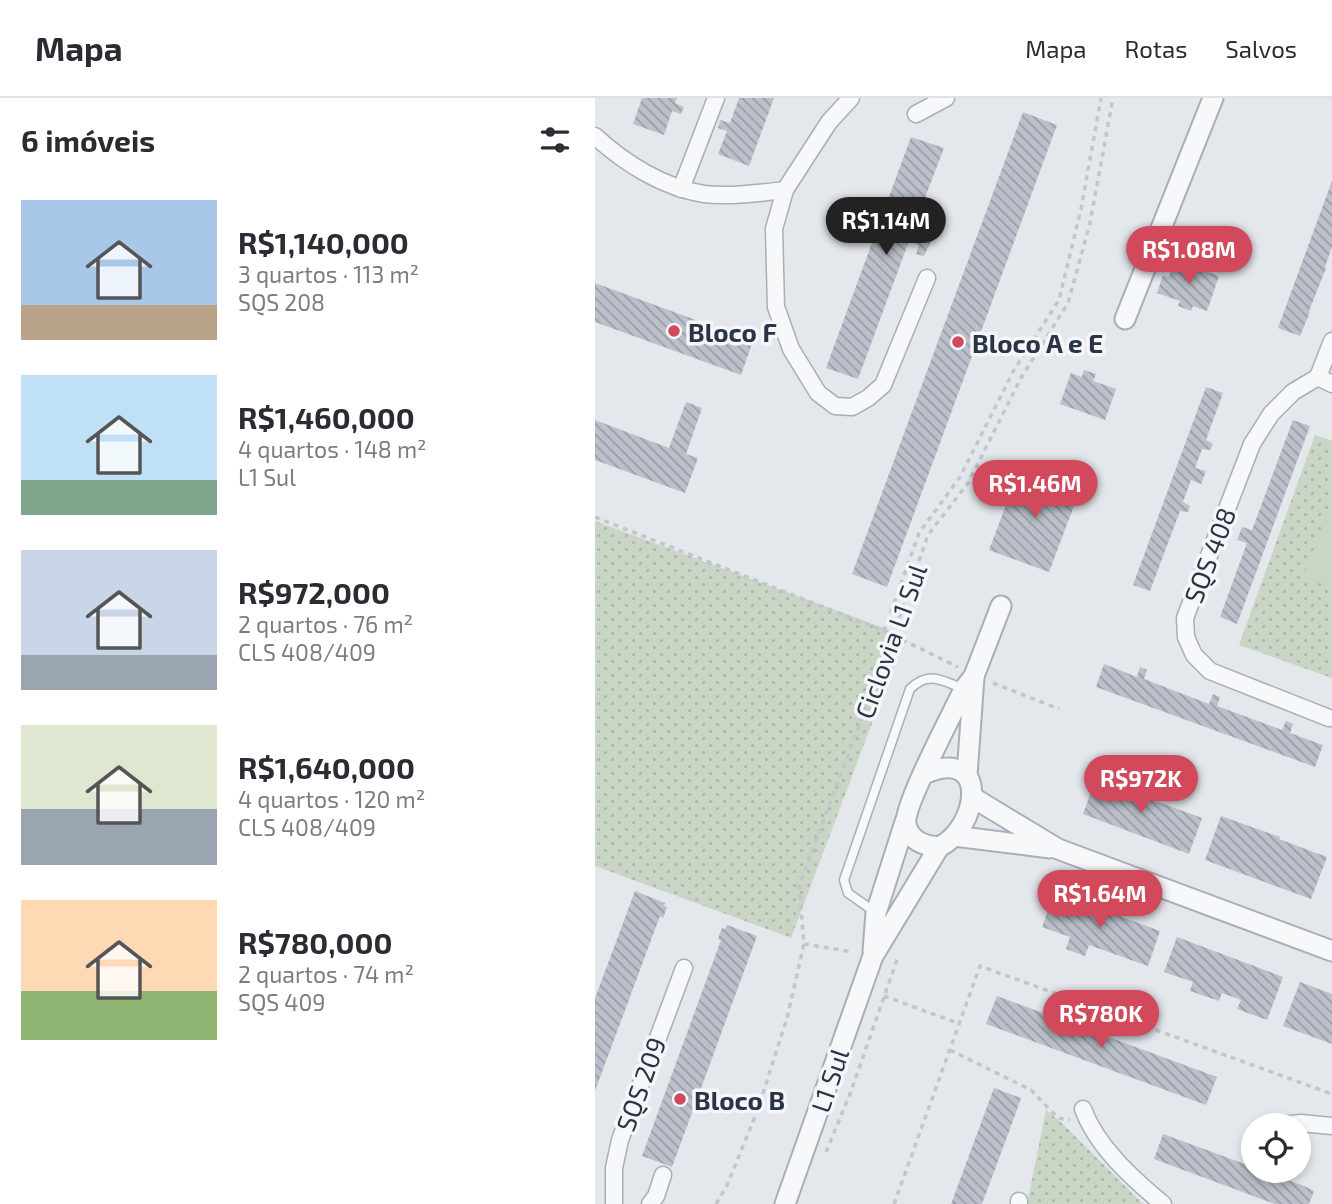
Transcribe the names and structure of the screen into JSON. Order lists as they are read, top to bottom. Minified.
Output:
{"streets":{"street":["SQS 408","L1 Sul","SQS 209"],"path":["Ciclovia L1 Sul"]},"places":["Bloco F","Bloco A e E","Bloco B"],"page":{"header":"Mapa","nav":["Mapa","Rotas","Salvos"],"heading":"6 imóveis","list":[{"name":"R$1,140,000","note":"3 quartos · 113 m² · SQS 208"},{"name":"R$1,460,000","note":"4 quartos · 148 m² · L1 Sul"},{"name":"R$972,000","note":"2 quartos · 76 m² · CLS 408/409"},{"name":"R$1,640,000","note":"4 quartos · 120 m² · CLS 408/409"},{"name":"R$780,000","note":"2 quartos · 74 m² · SQS 409"}],"price":["R$1.14M","R$1.08M","R$1.46M","R$972K","R$1.64M","R$780K"]}}
